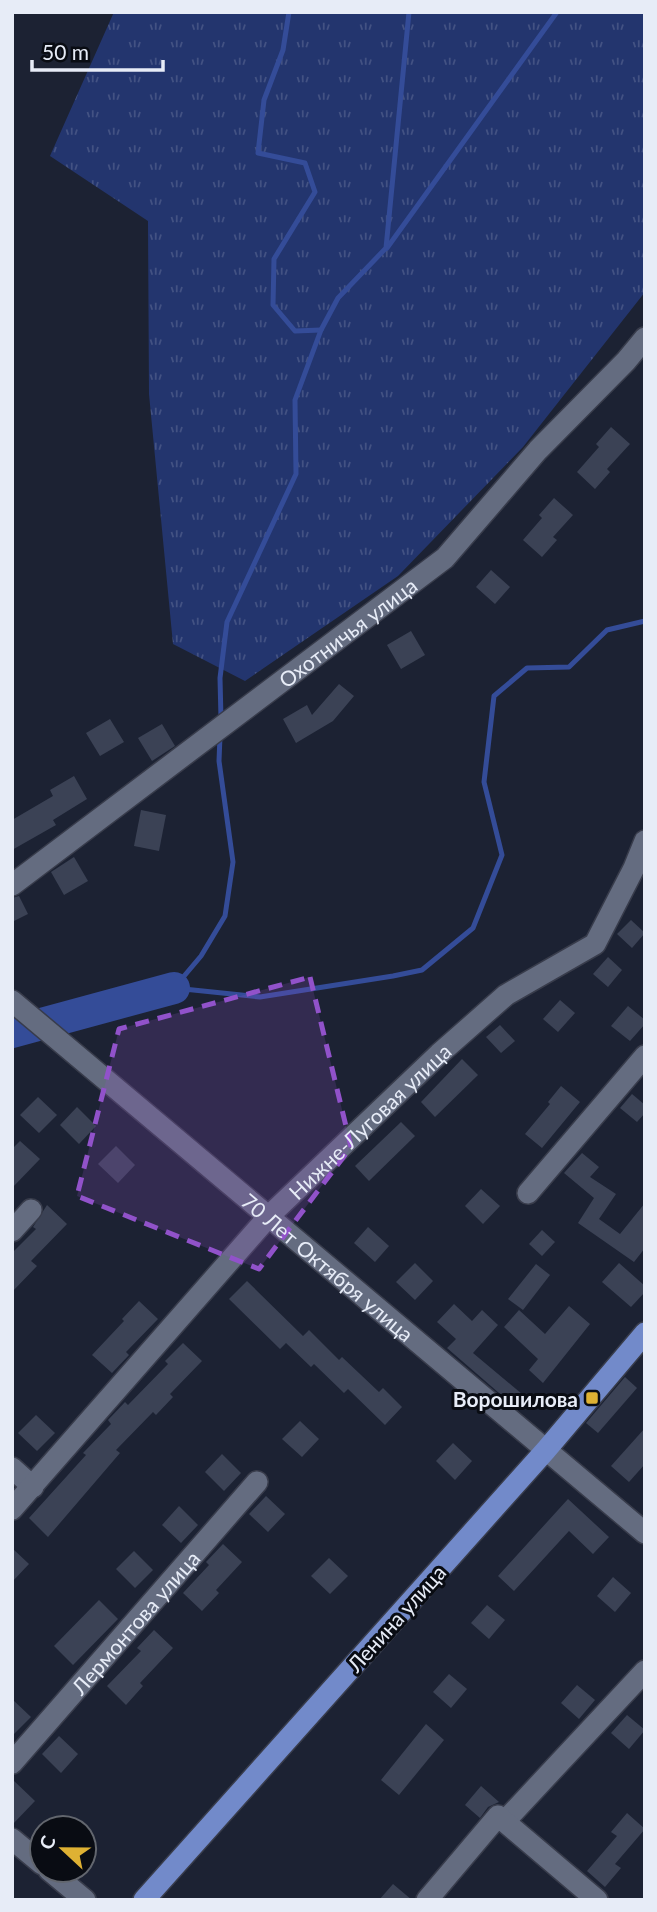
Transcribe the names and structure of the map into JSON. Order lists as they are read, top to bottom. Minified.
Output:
{"streets":{"main road":["Ленина улица"],"street":["Охотничья улица","Нижне-Луговая улица","70 Лет Октября улица","Лермонтова улица"]},"crossings":[["Нижне-Луговая улица","70 Лет Октября улица"],["70 Лет Октября улица","Ленина улица"]],"places":{"transit":["Ворошилова"]},"scale_bar":"50 m","north":"left"}
